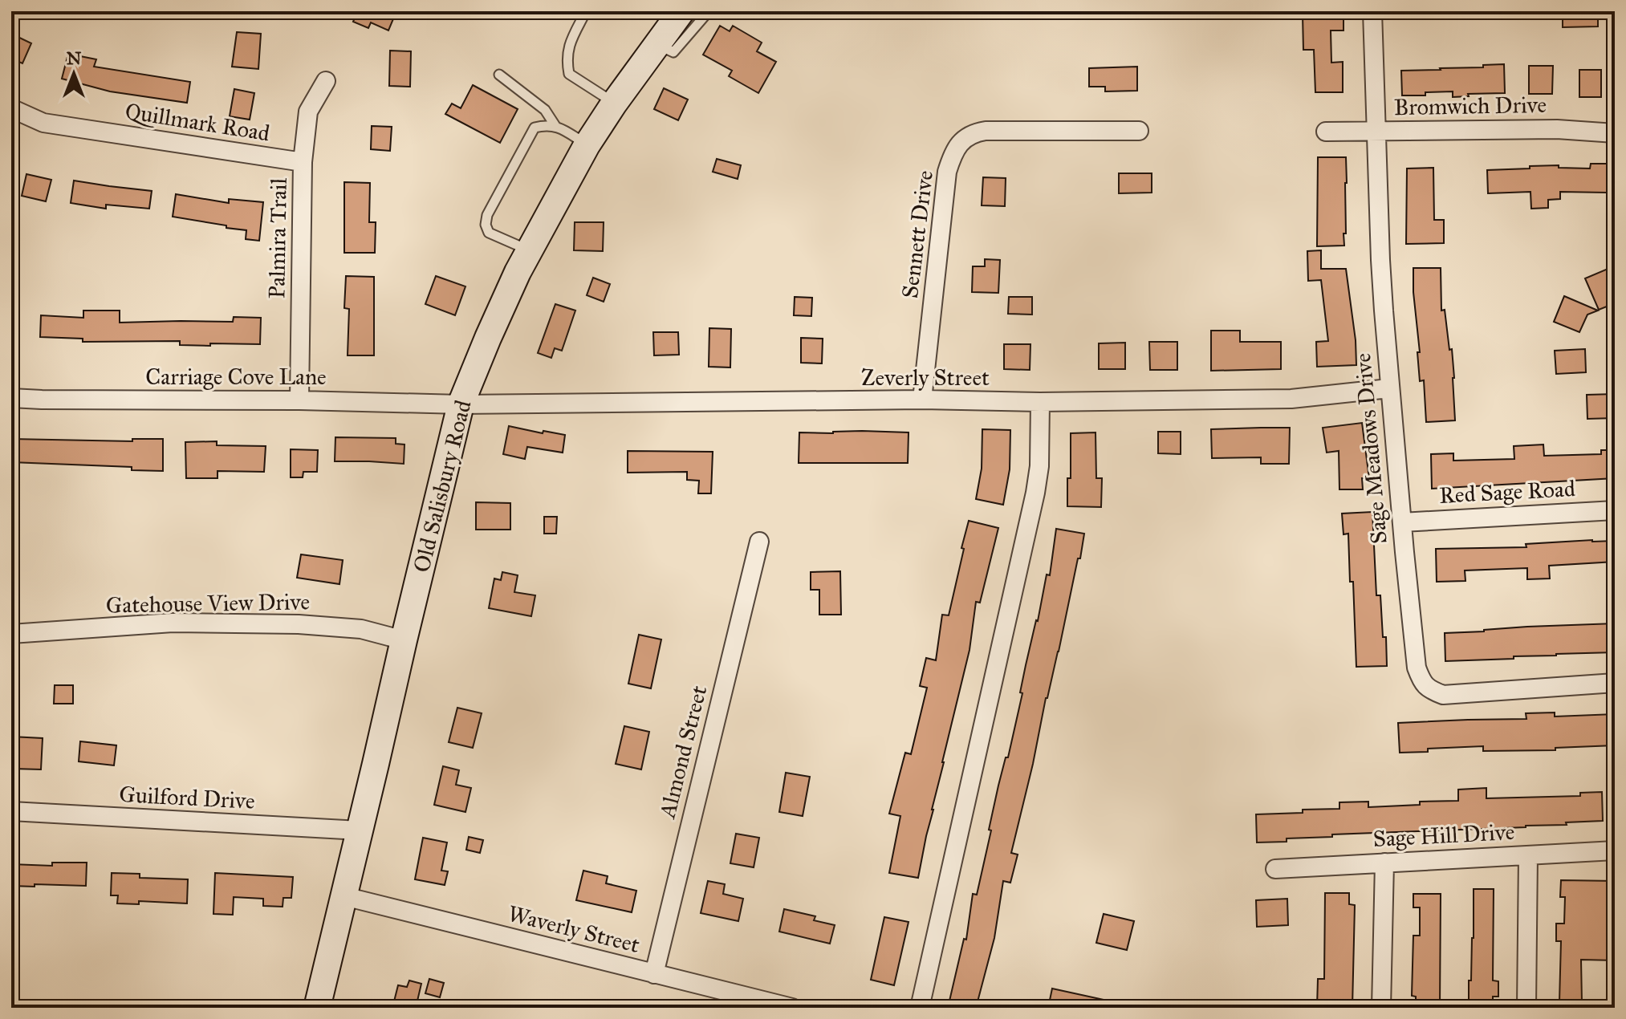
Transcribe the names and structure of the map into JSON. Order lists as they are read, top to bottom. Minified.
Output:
{"streets":{"main road":["Old Salisbury Road"],"street":["Bromwich Drive","Quillmark Road","Sennett Drive","Palmira Trail","Carriage Cove Lane","Zeverly Street","Sage Meadows Drive","Red Sage Road","Gatehouse View Drive","Almond Street","Guilford Drive","Sage Hill Drive","Waverly Street"]},"crossings":[["Bromwich Drive","Sage Meadows Drive"],["Quillmark Road","Palmira Trail"],["Sennett Drive","Zeverly Street"],["Palmira Trail","Carriage Cove Lane"],["Carriage Cove Lane","Zeverly Street"],["Carriage Cove Lane","Old Salisbury Road"],["Zeverly Street","Sage Meadows Drive"],["Zeverly Street","Old Salisbury Road"],["Sage Meadows Drive","Red Sage Road"],["Old Salisbury Road","Gatehouse View Drive"],["Old Salisbury Road","Guilford Drive"],["Old Salisbury Road","Waverly Street"],["Almond Street","Waverly Street"]],"north":"top"}
